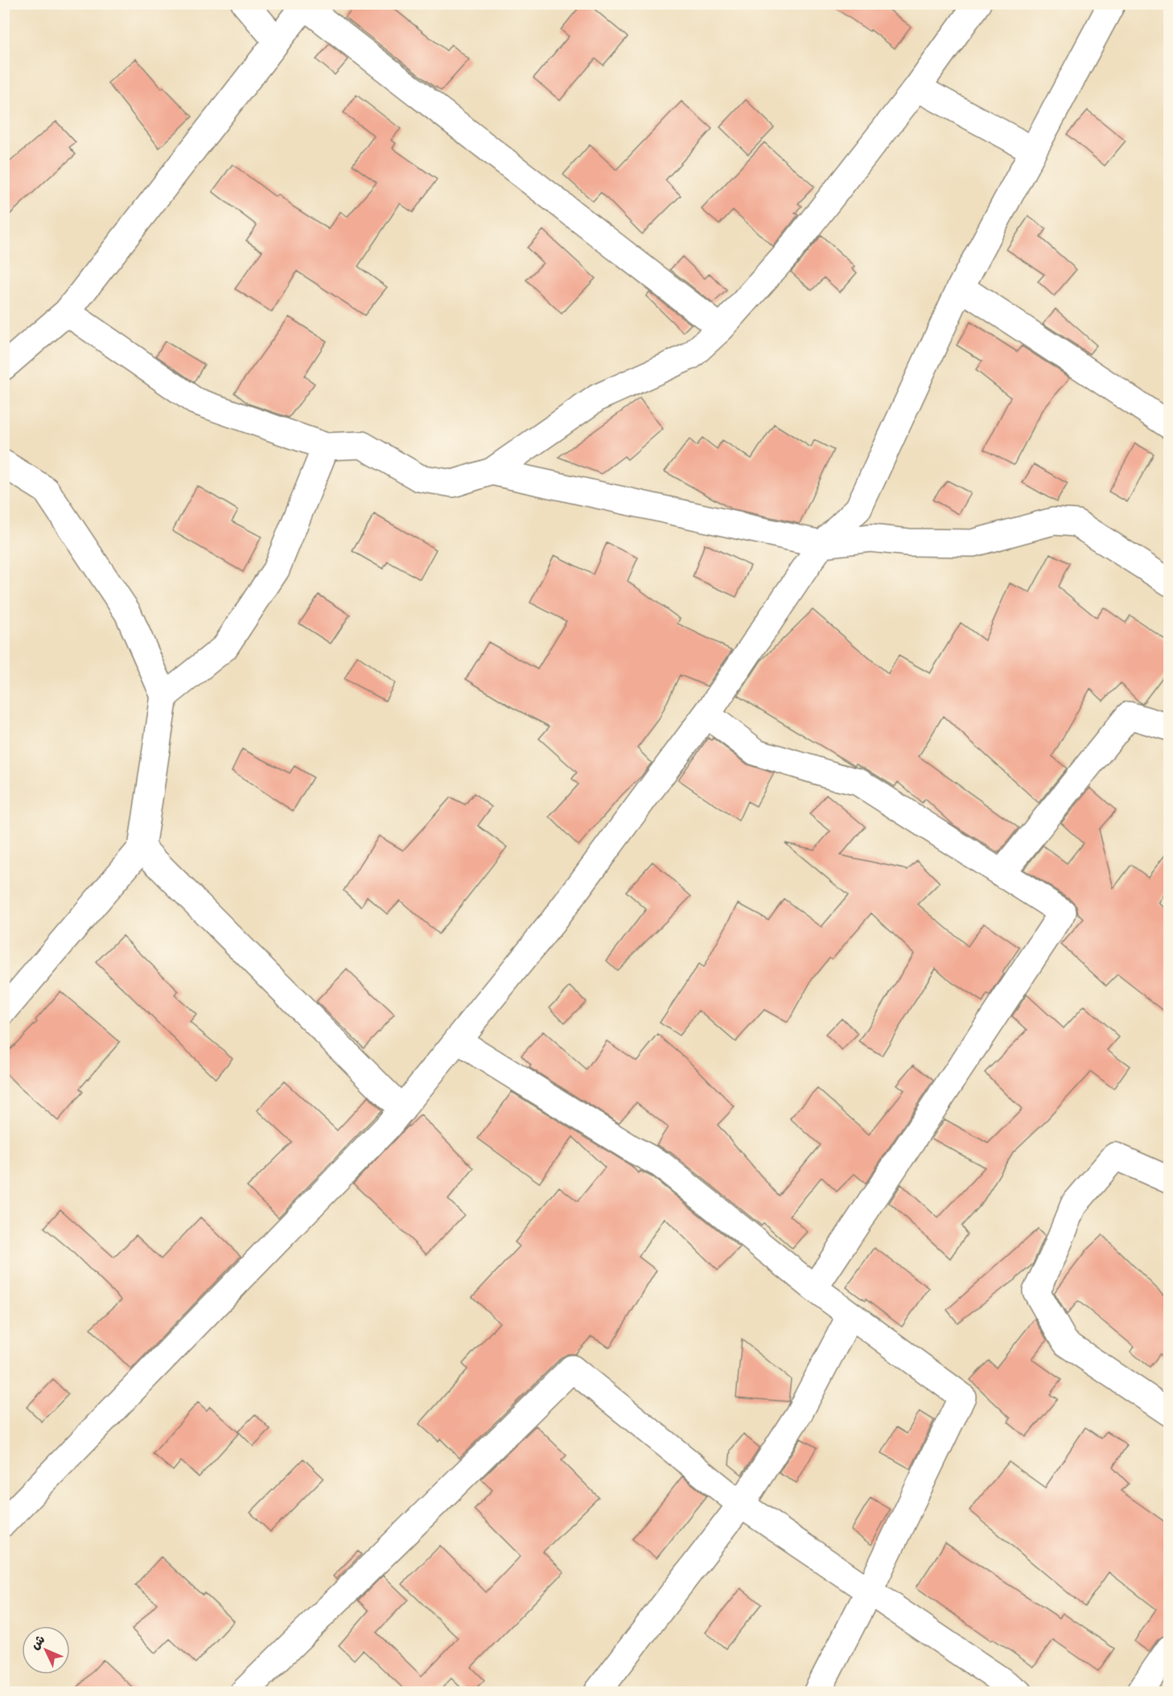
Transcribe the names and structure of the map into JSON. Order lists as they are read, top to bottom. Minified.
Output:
{"north":"top left"}
